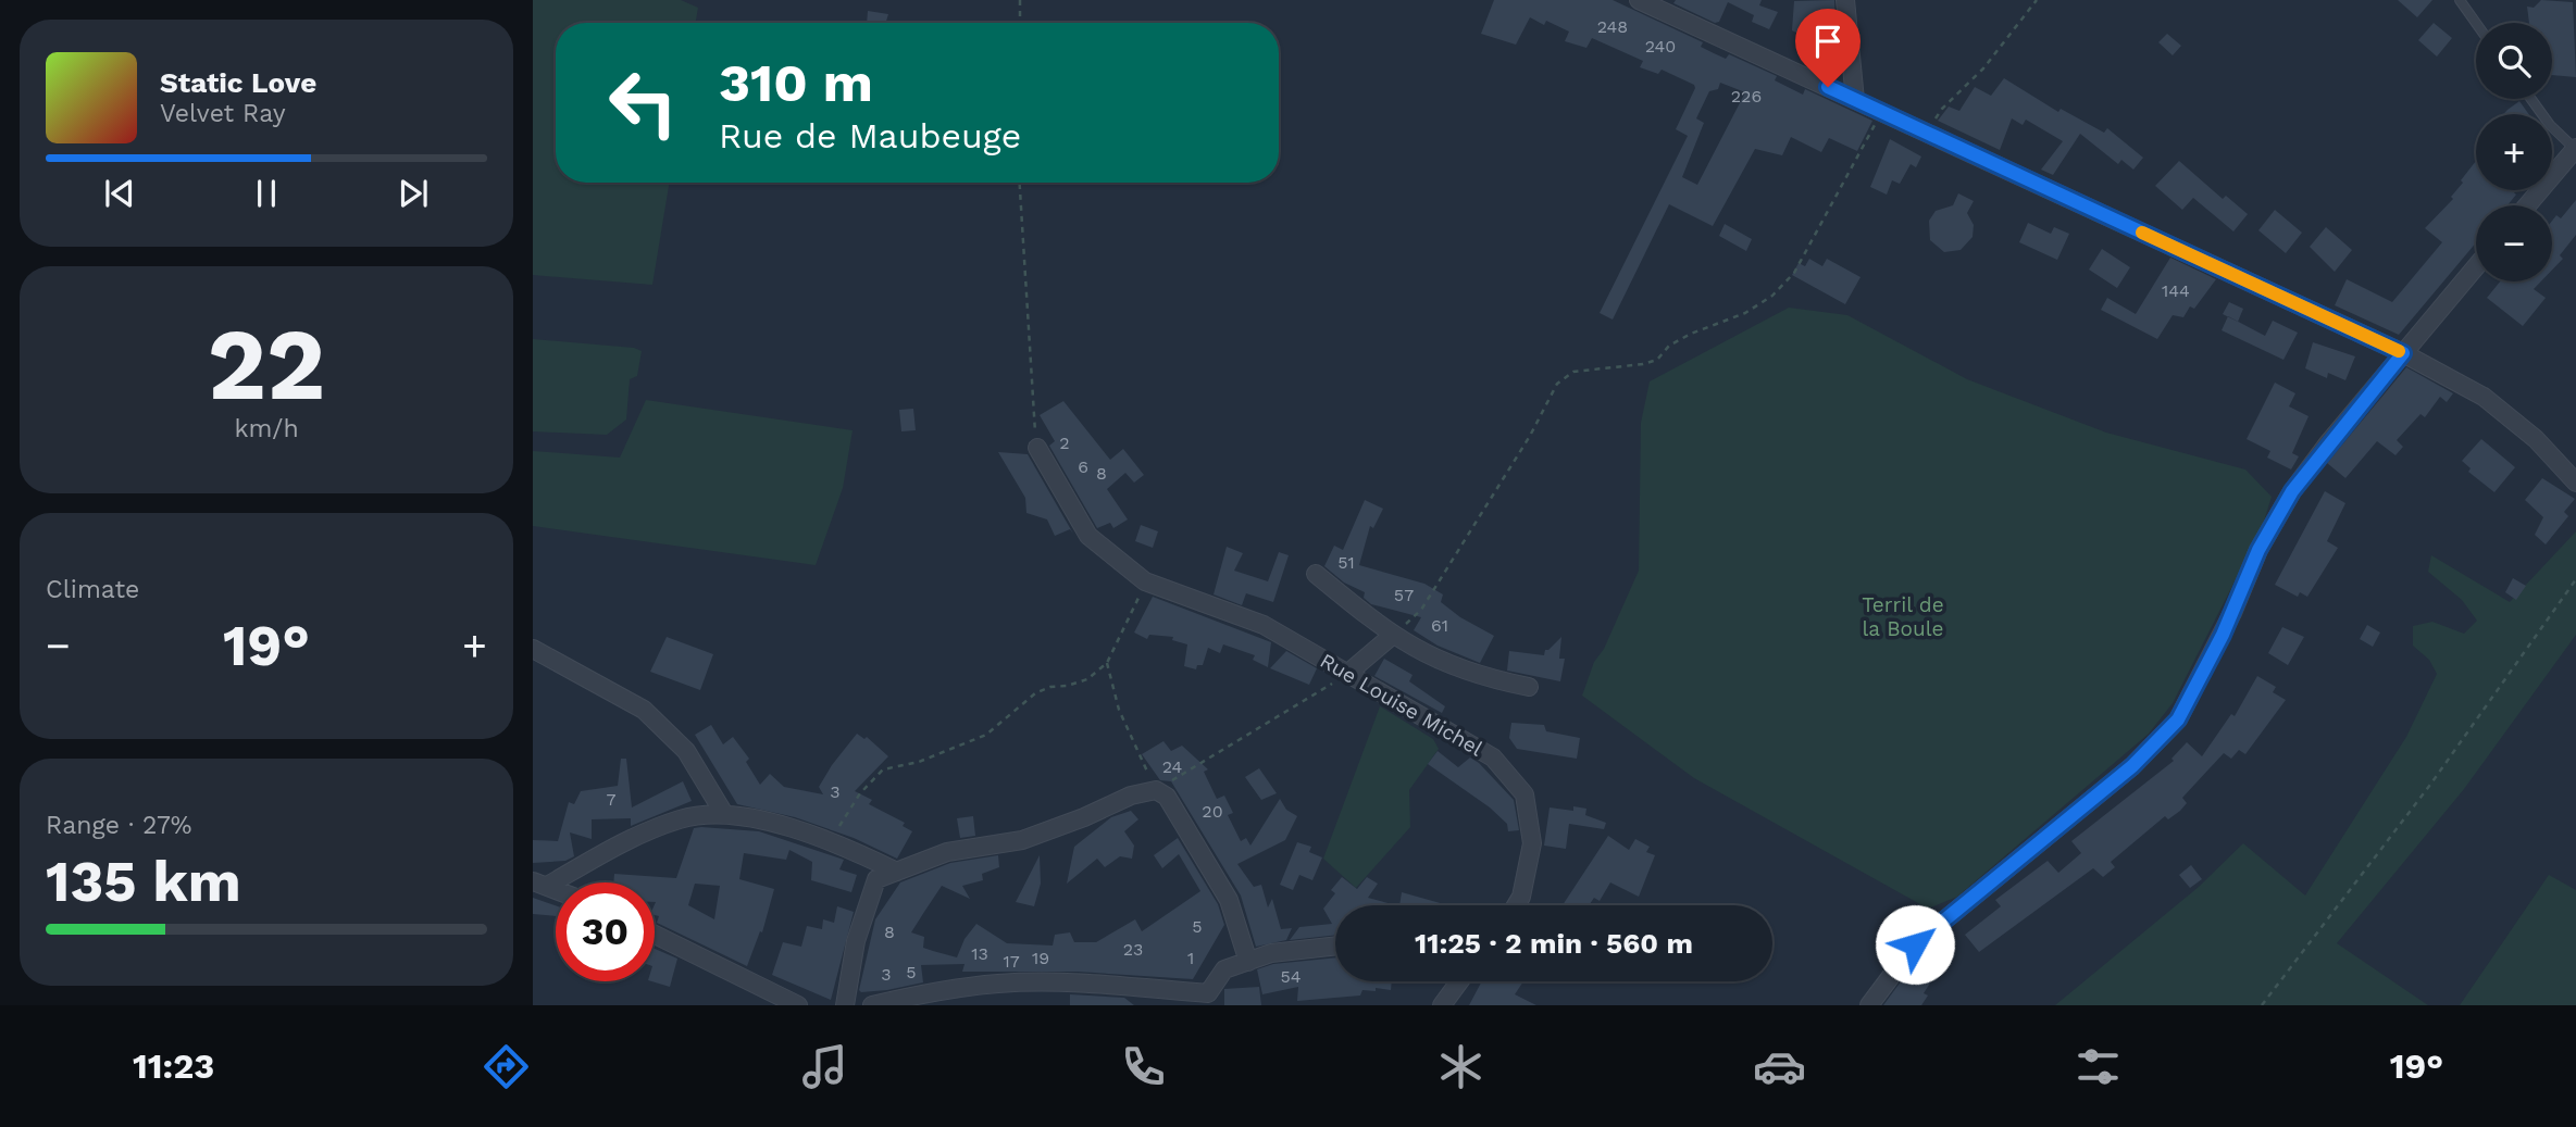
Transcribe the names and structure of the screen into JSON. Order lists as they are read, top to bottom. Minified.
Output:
{"streets":{"street":["Rue Louise Michel"]},"parks":["Terril de la Boule"],"house_numbers":["248","240","226","144","2","6","8","51","57","61","24","3","7","20","5","8","23","13","19","1","17","5","3","54"],"page":{"map_buttons":["+","−"],"turn":["310 m","Rue de Maubeuge"],"song":["Static Love","Velvet Ray"],"tile":[["22","km/h"],"Climate",["Range · 27%","135 km"]],"heat":["−","19°","+"],"limit":"30","trip":"11:25 · 2 min · 560 m","tabs":["11:23","19°"]}}
